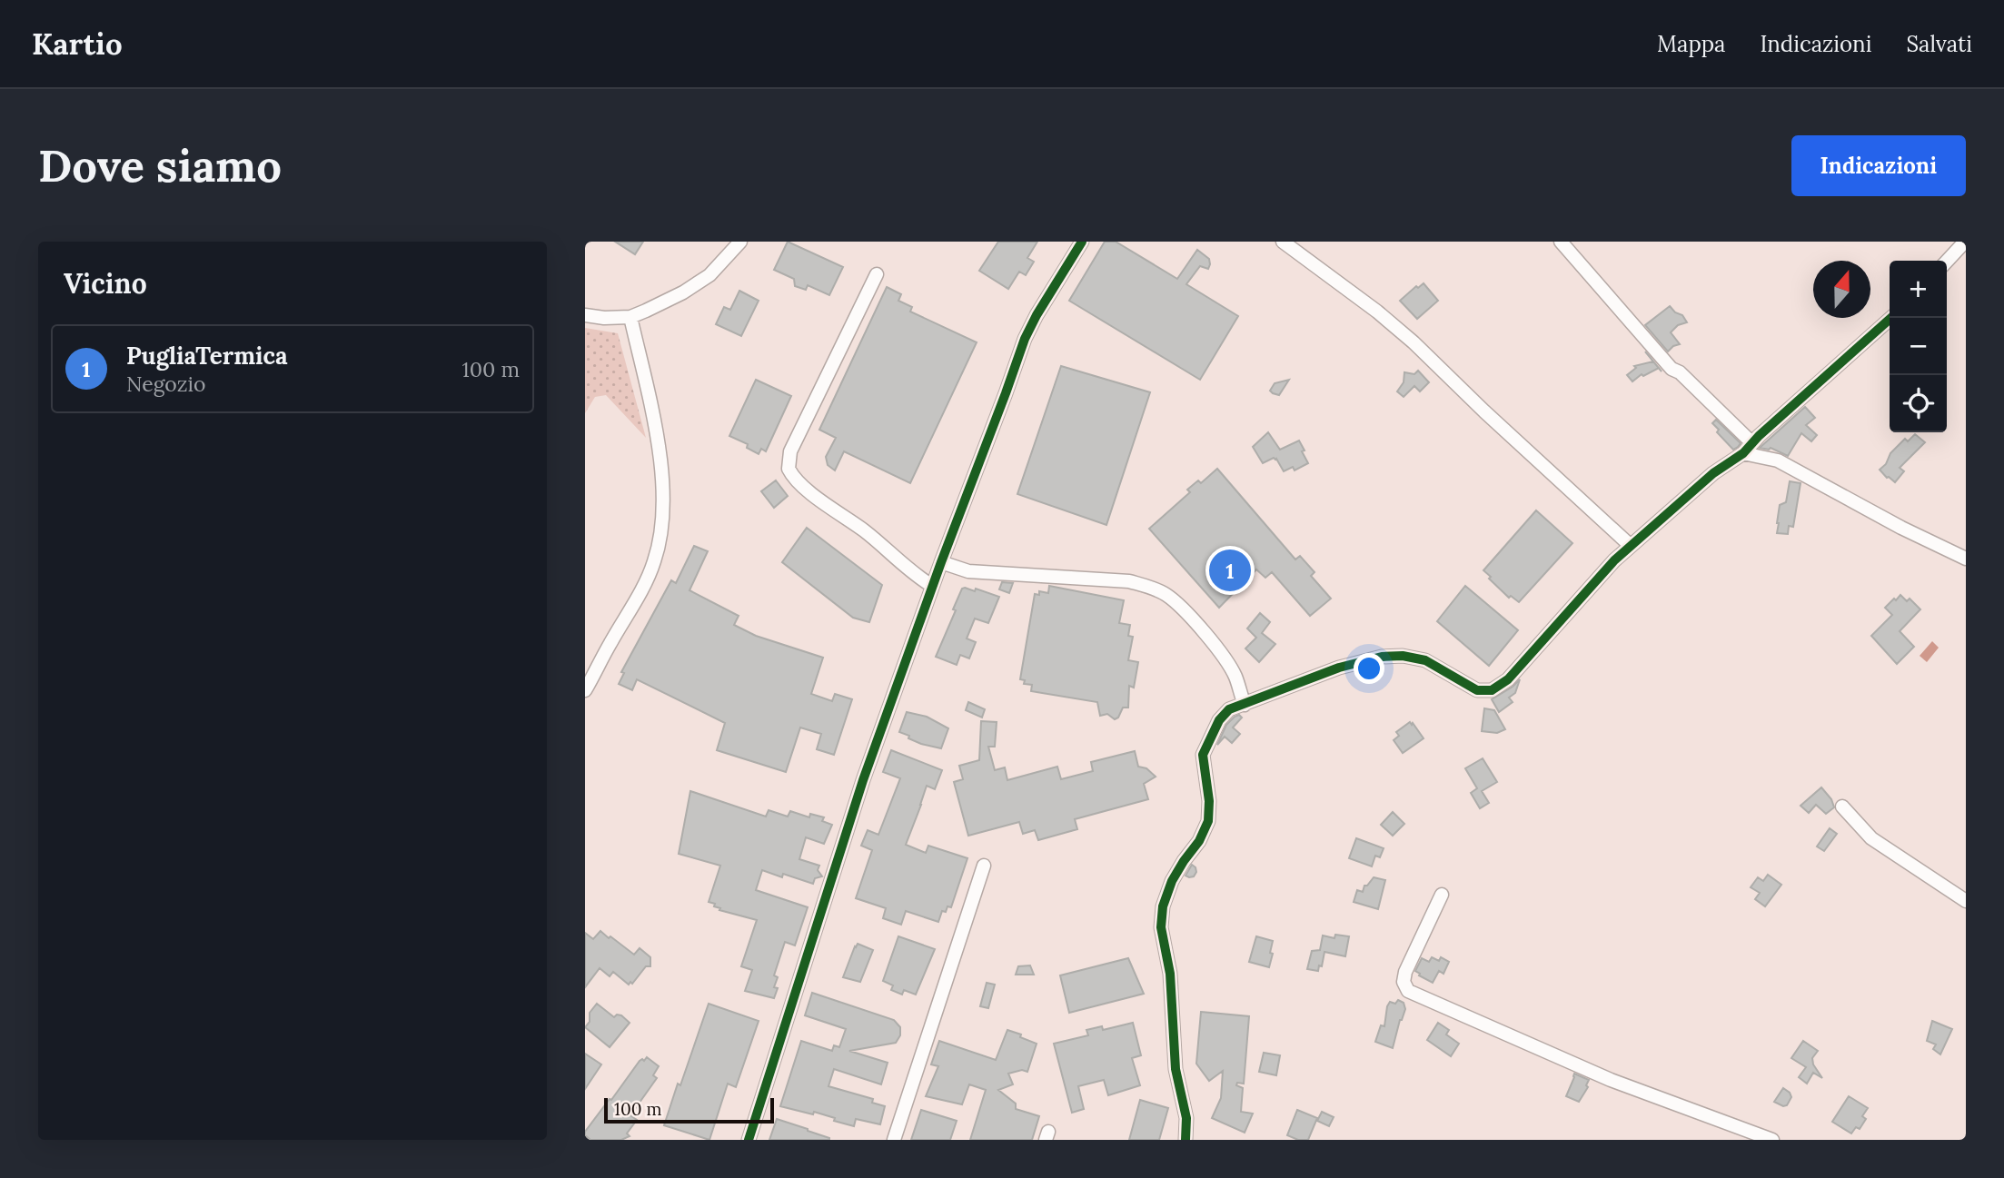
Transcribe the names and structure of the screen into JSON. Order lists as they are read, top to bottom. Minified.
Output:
{"scale_bar":"100 m","north":"top","page":{"header":"Kartio","nav":["Mappa","Indicazioni","Salvati"],"buttons":"Indicazioni","title":"Dove siamo","heading":"Vicino","map_buttons":["+","−"],"list":[{"mark":"1","name":"PugliaTermica","note":"Negozio","value":"100 m"}],"pins":"1","scale":"100 m"}}
